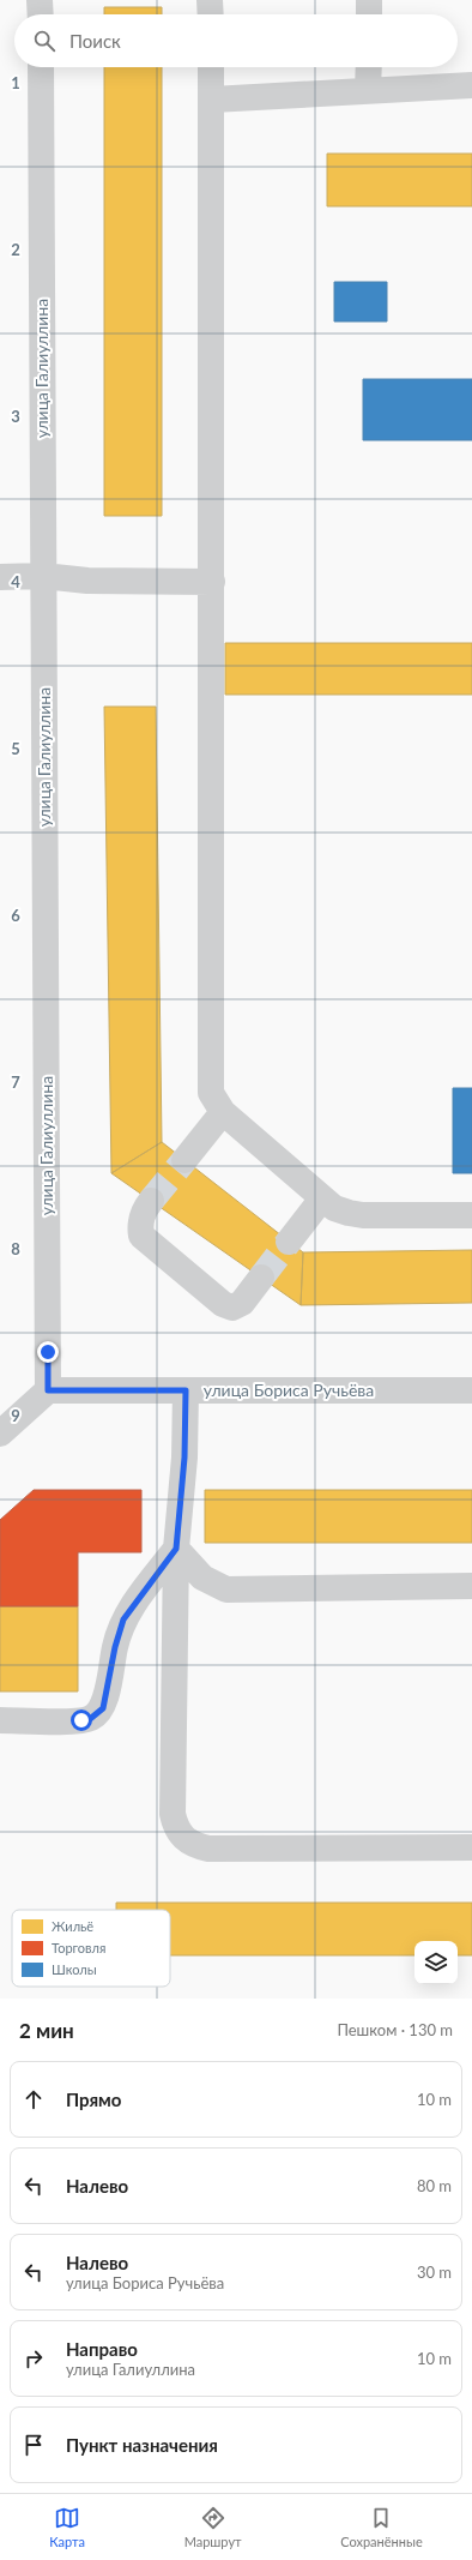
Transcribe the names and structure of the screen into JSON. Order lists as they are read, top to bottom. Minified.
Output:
{"streets":{"street":["улица Галиуллина","улица Бориса Ручьёва"]},"crossings":[["улица Галиуллина","улица Бориса Ручьёва"]],"legend":["Жильё","Торговля","Школы"],"page":{"search":"Поиск","heading":["2 мин","Пешком · 130 m"],"list":[["Прямо","10 m"],["Налево","80 m"],["Налево","улица Бориса Ручьёва","30 m"],["Направо","улица Галиуллина","10 m"],"Пункт назначения"],"nav":["Карта","Маршрут","Сохранённые"]},"grid":{"rows":["1","2","3","4","5","6","7","8","9"]}}
